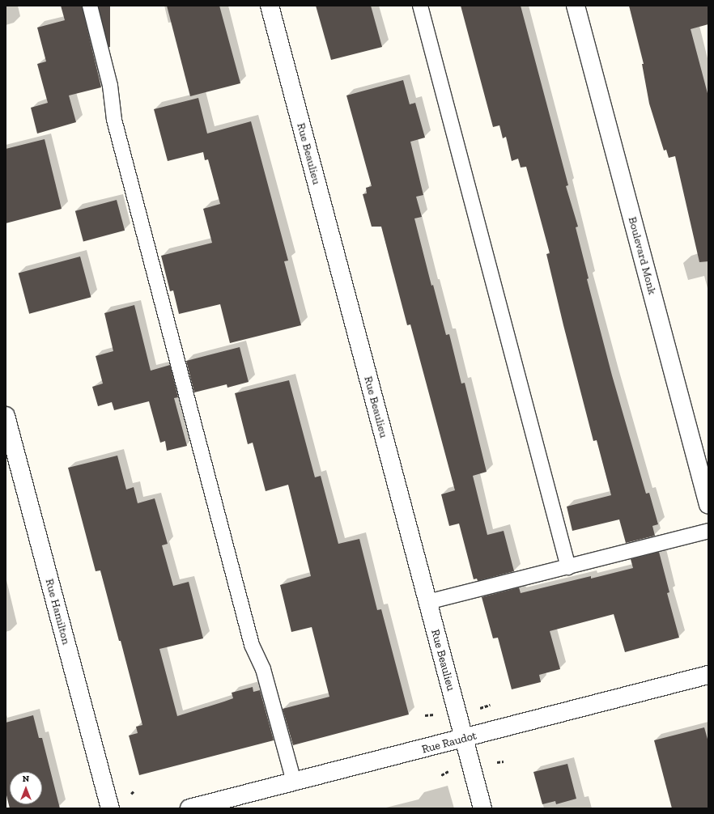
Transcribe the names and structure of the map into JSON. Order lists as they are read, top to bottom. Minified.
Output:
{"streets":{"street":["Rue Beaulieu","Boulevard Monk","Rue Hamilton","Rue Raudot"]},"crossings":[["Rue Beaulieu","Rue Raudot"]],"north":"top"}
